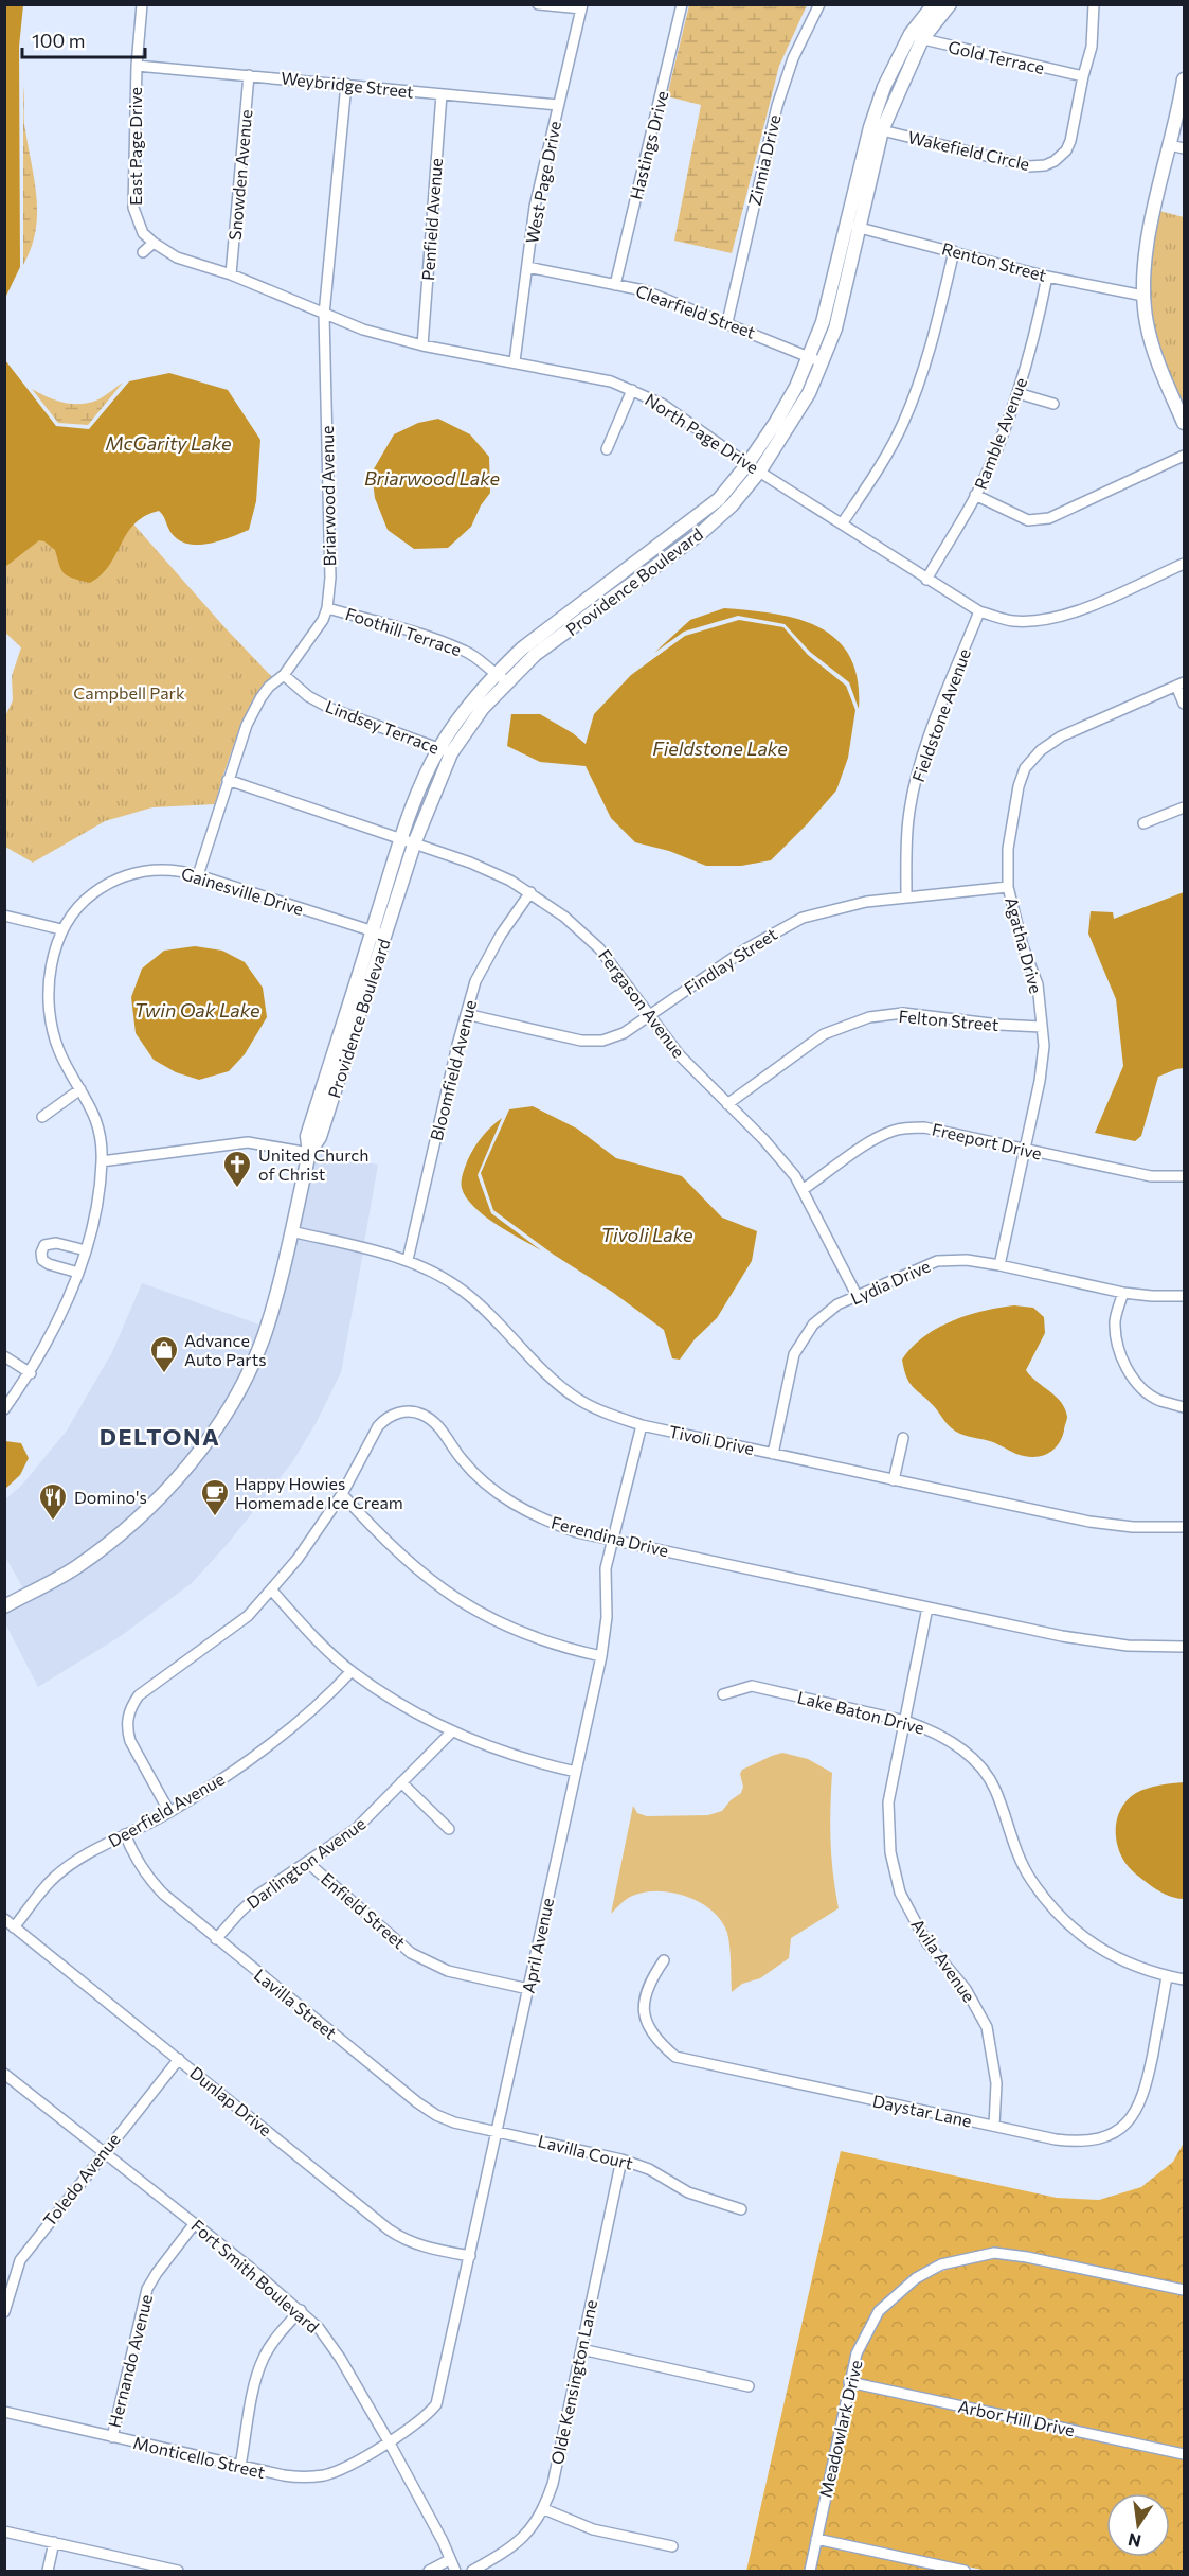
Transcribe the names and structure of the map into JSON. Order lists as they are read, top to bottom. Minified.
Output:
{"streets":{"main road":["Providence Boulevard"],"street":["Gold Terrace","Weybridge Street","Hastings Drive","East Page Drive","Wakefield Circle","Zinnia Drive","Snowden Avenue","West Page Drive","Penfield Avenue","Renton Street","Clearfield Street","North Page Drive","Ramble Avenue","Briarwood Avenue","Foothill Terrace","Fieldstone Avenue","Lindsey Terrace","Gainesville Drive","Agatha Drive","Findlay Street","Fergason Avenue","Felton Street","Bloomfield Avenue","Freeport Drive","Lydia Drive","Tivoli Drive","Ferendina Drive","Lake Baton Drive","Deerfield Avenue","Darlington Avenue","Enfield Street","April Avenue","Avila Avenue","Lavilla Street","Dunlap Drive","Daystar Lane","Lavilla Court","Toledo Avenue","Fort Smith Boulevard","Hernando Avenue","Olde Kensington Lane","Arbor Hill Drive","Meadowlark Drive","Monticello Street"]},"crossings":[["Gold Terrace","Wakefield Circle"],["Gold Terrace","Providence Boulevard"],["Weybridge Street","East Page Drive"],["Weybridge Street","Snowden Avenue"],["Weybridge Street","West Page Drive"],["Weybridge Street","Penfield Avenue"],["Weybridge Street","Briarwood Avenue"],["Hastings Drive","Clearfield Street"],["East Page Drive","North Page Drive"],["Wakefield Circle","Providence Boulevard"],["Zinnia Drive","Clearfield Street"],["Snowden Avenue","North Page Drive"],["West Page Drive","Clearfield Street"],["West Page Drive","North Page Drive"],["Penfield Avenue","North Page Drive"],["Renton Street","Ramble Avenue"],["Renton Street","Providence Boulevard"],["Clearfield Street","Providence Boulevard"],["North Page Drive","Ramble Avenue"],["North Page Drive","Briarwood Avenue"],["North Page Drive","Providence Boulevard"],["North Page Drive","Fieldstone Avenue"],["Briarwood Avenue","Foothill Terrace"],["Briarwood Avenue","Lindsey Terrace"],["Briarwood Avenue","Gainesville Drive"],["Briarwood Avenue","Fergason Avenue"],["Providence Boulevard","Foothill Terrace"],["Providence Boulevard","Lindsey Terrace"],["Providence Boulevard","Gainesville Drive"],["Providence Boulevard","Fergason Avenue"],["Providence Boulevard","Tivoli Drive"],["Fieldstone Avenue","Findlay Street"],["Agatha Drive","Findlay Street"],["Agatha Drive","Felton Street"],["Agatha Drive","Freeport Drive"],["Agatha Drive","Lydia Drive"],["Findlay Street","Fergason Avenue"],["Findlay Street","Bloomfield Avenue"],["Fergason Avenue","Felton Street"],["Fergason Avenue","Bloomfield Avenue"],["Fergason Avenue","Freeport Drive"],["Fergason Avenue","Lydia Drive"],["Bloomfield Avenue","Tivoli Drive"],["Lydia Drive","Tivoli Drive"],["Tivoli Drive","April Avenue"],["Ferendina Drive","Deerfield Avenue"],["Ferendina Drive","April Avenue"],["Ferendina Drive","Avila Avenue"],["Lake Baton Drive","Avila Avenue"],["Lake Baton Drive","Daystar Lane"],["Deerfield Avenue","Lavilla Street"],["Deerfield Avenue","Dunlap Drive"],["Darlington Avenue","Enfield Street"],["Darlington Avenue","Lavilla Street"],["Enfield Street","April Avenue"],["April Avenue","Lavilla Street"],["April Avenue","Dunlap Drive"],["April Avenue","Lavilla Court"],["April Avenue","Fort Smith Boulevard"],["April Avenue","Monticello Street"],["Avila Avenue","Daystar Lane"],["Lavilla Street","Lavilla Court"],["Dunlap Drive","Toledo Avenue"],["Lavilla Court","Olde Kensington Lane"],["Toledo Avenue","Fort Smith Boulevard"],["Fort Smith Boulevard","Hernando Avenue"],["Fort Smith Boulevard","Monticello Street"],["Hernando Avenue","Monticello Street"],["Arbor Hill Drive","Meadowlark Drive"]],"districts":["DELTONA"],"water":["McGarity Lake","Briarwood Lake","Fieldstone Lake","Twin Oak Lake","Tivoli Lake"],"parks":["Campbell Park"],"places":{"church":["United Church of Christ"],"shop":["Advance Auto Parts"],"cafe":["Happy Howies Homemade Ice Cream"],"restaurant":["Domino's"]},"scale_bar":"100 m","north":"bottom"}
